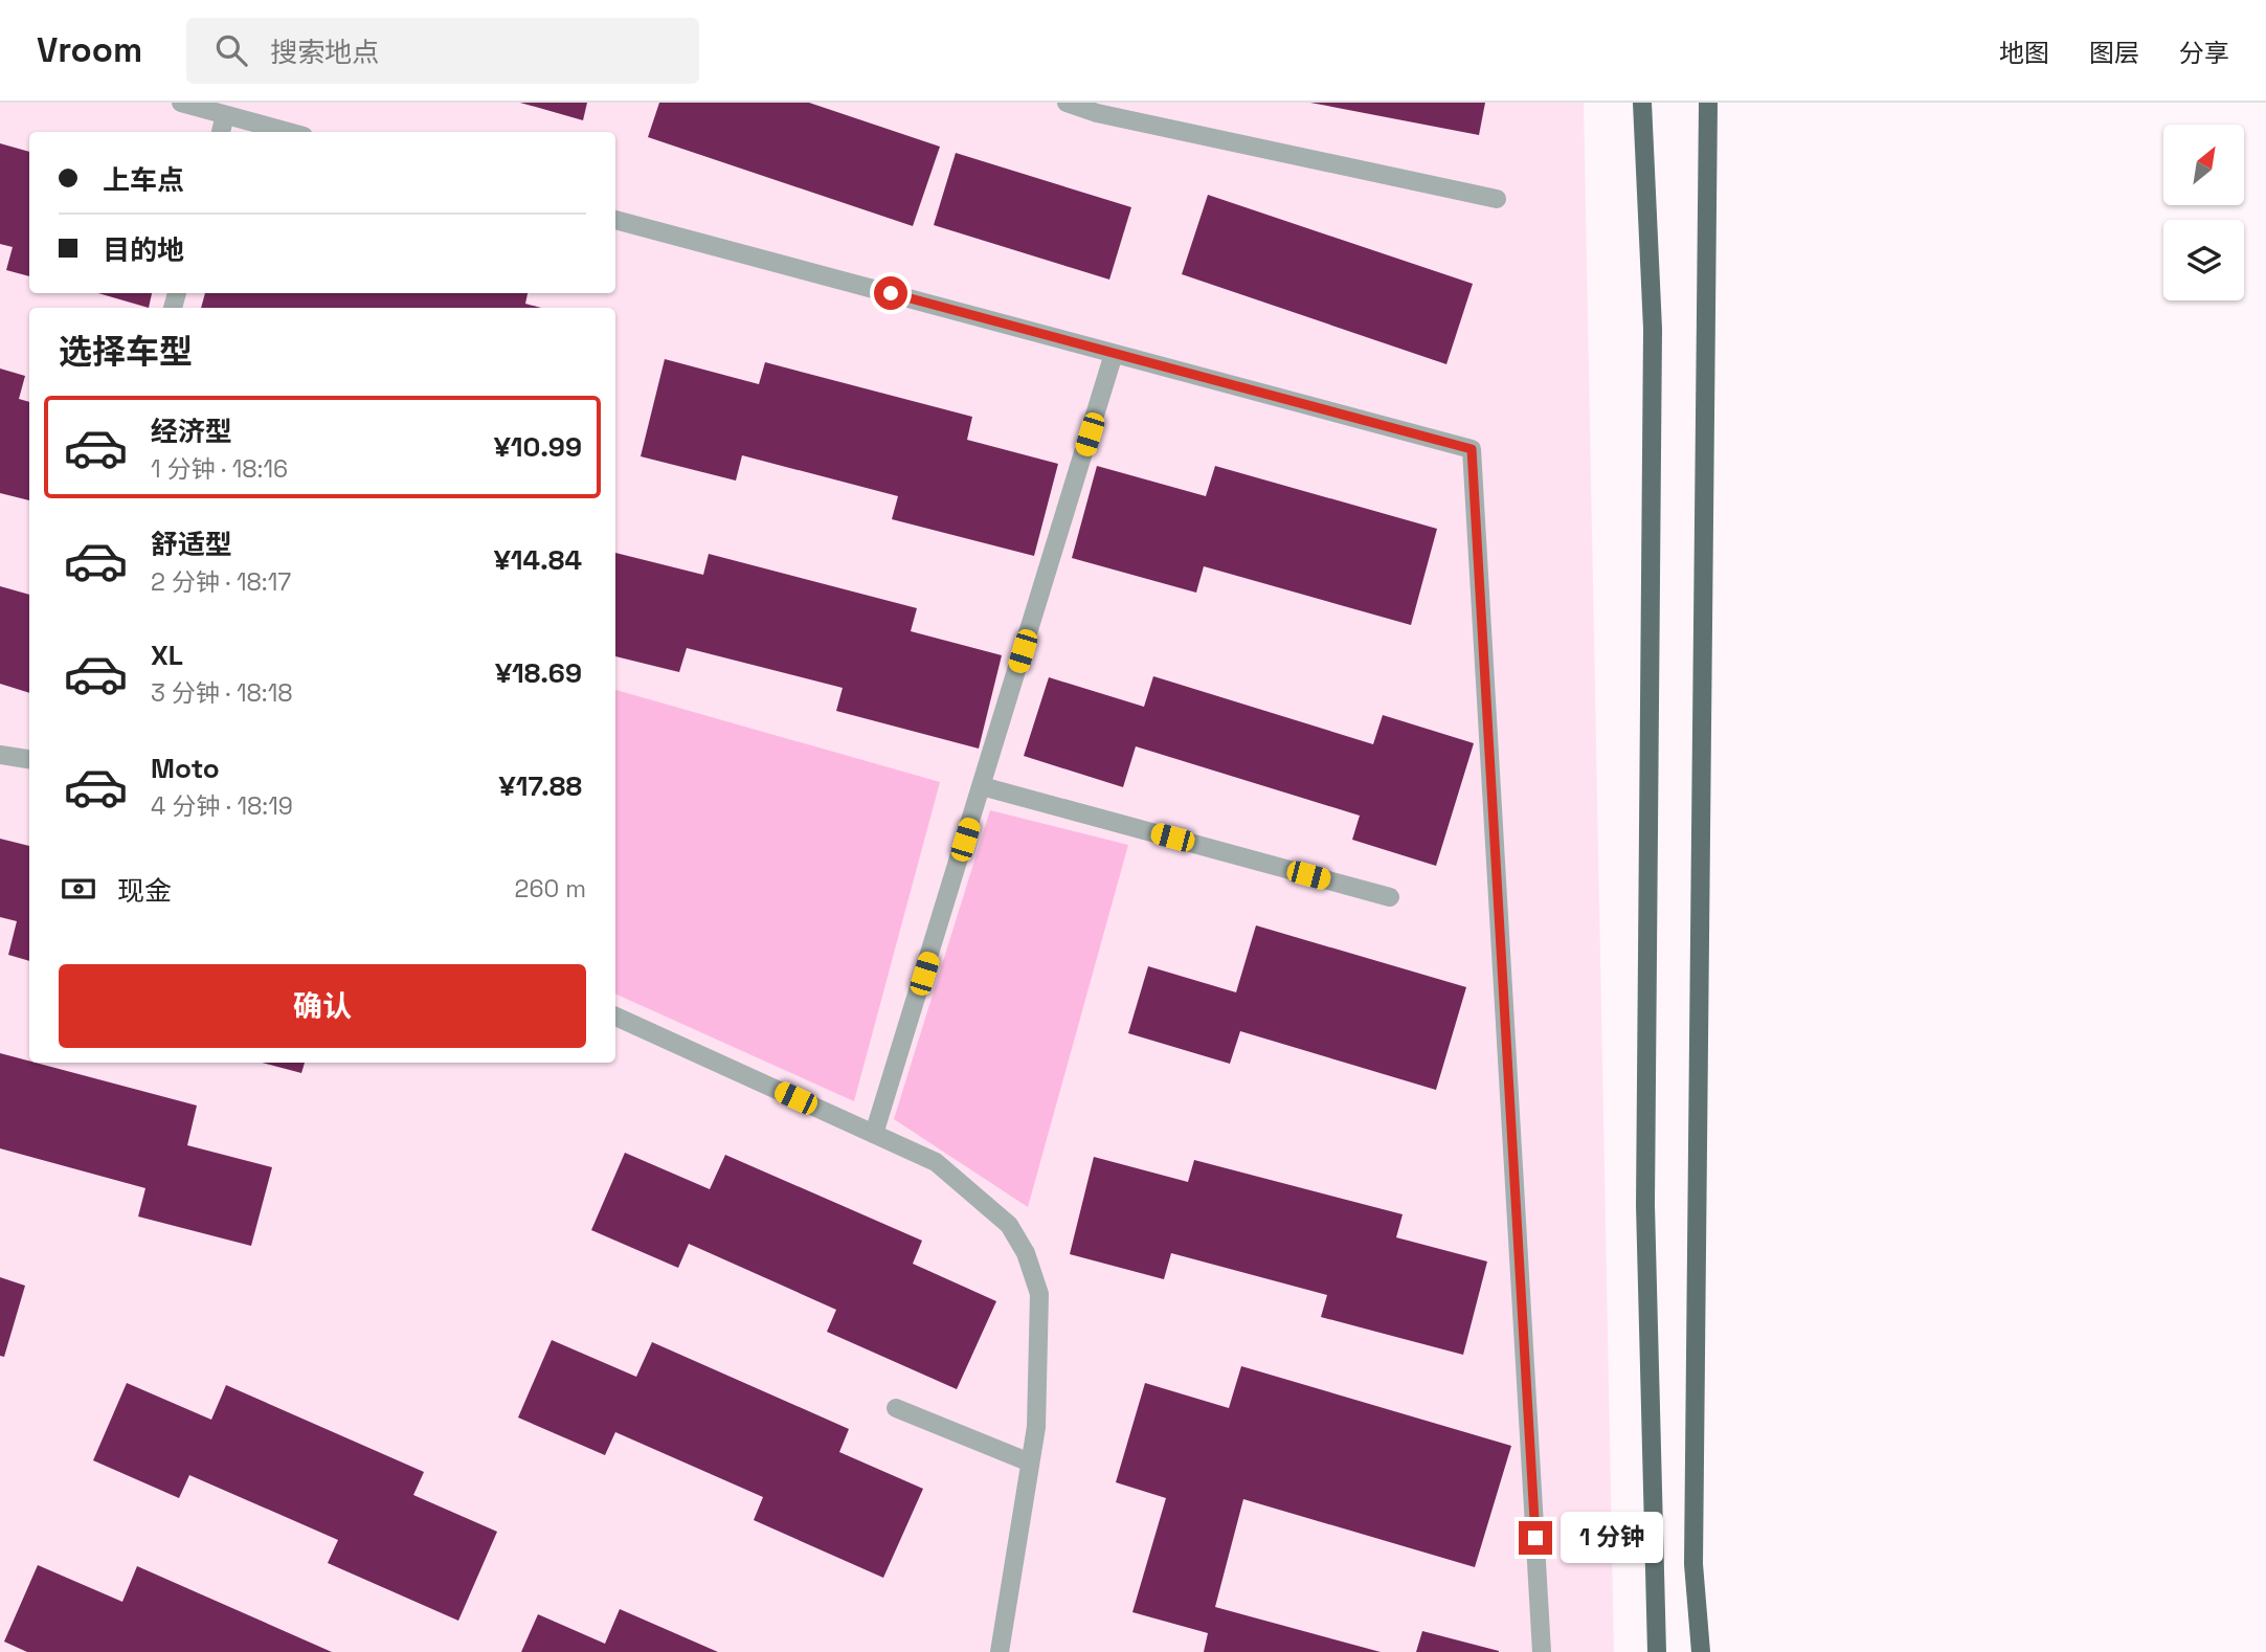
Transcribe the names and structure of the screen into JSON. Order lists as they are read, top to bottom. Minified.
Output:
{"north":"top right","page":{"header":"Vroom","search":"搜索地点","nav":["地图","图层","分享"],"banner":["上车点","目的地"],"heading":"选择车型","list":[{"name":"经济型","note":"1 分钟 · 18:16","value":"¥10.99"},{"name":"舒适型","note":"2 分钟 · 18:17","value":"¥14.84"},{"name":"XL","note":"3 分钟 · 18:18","value":"¥18.69"},{"name":"Moto","note":"4 分钟 · 18:19","value":"¥17.88"}],"pay":["现金","260 m"],"buttons":"确认","bubble":"1 分钟"}}
